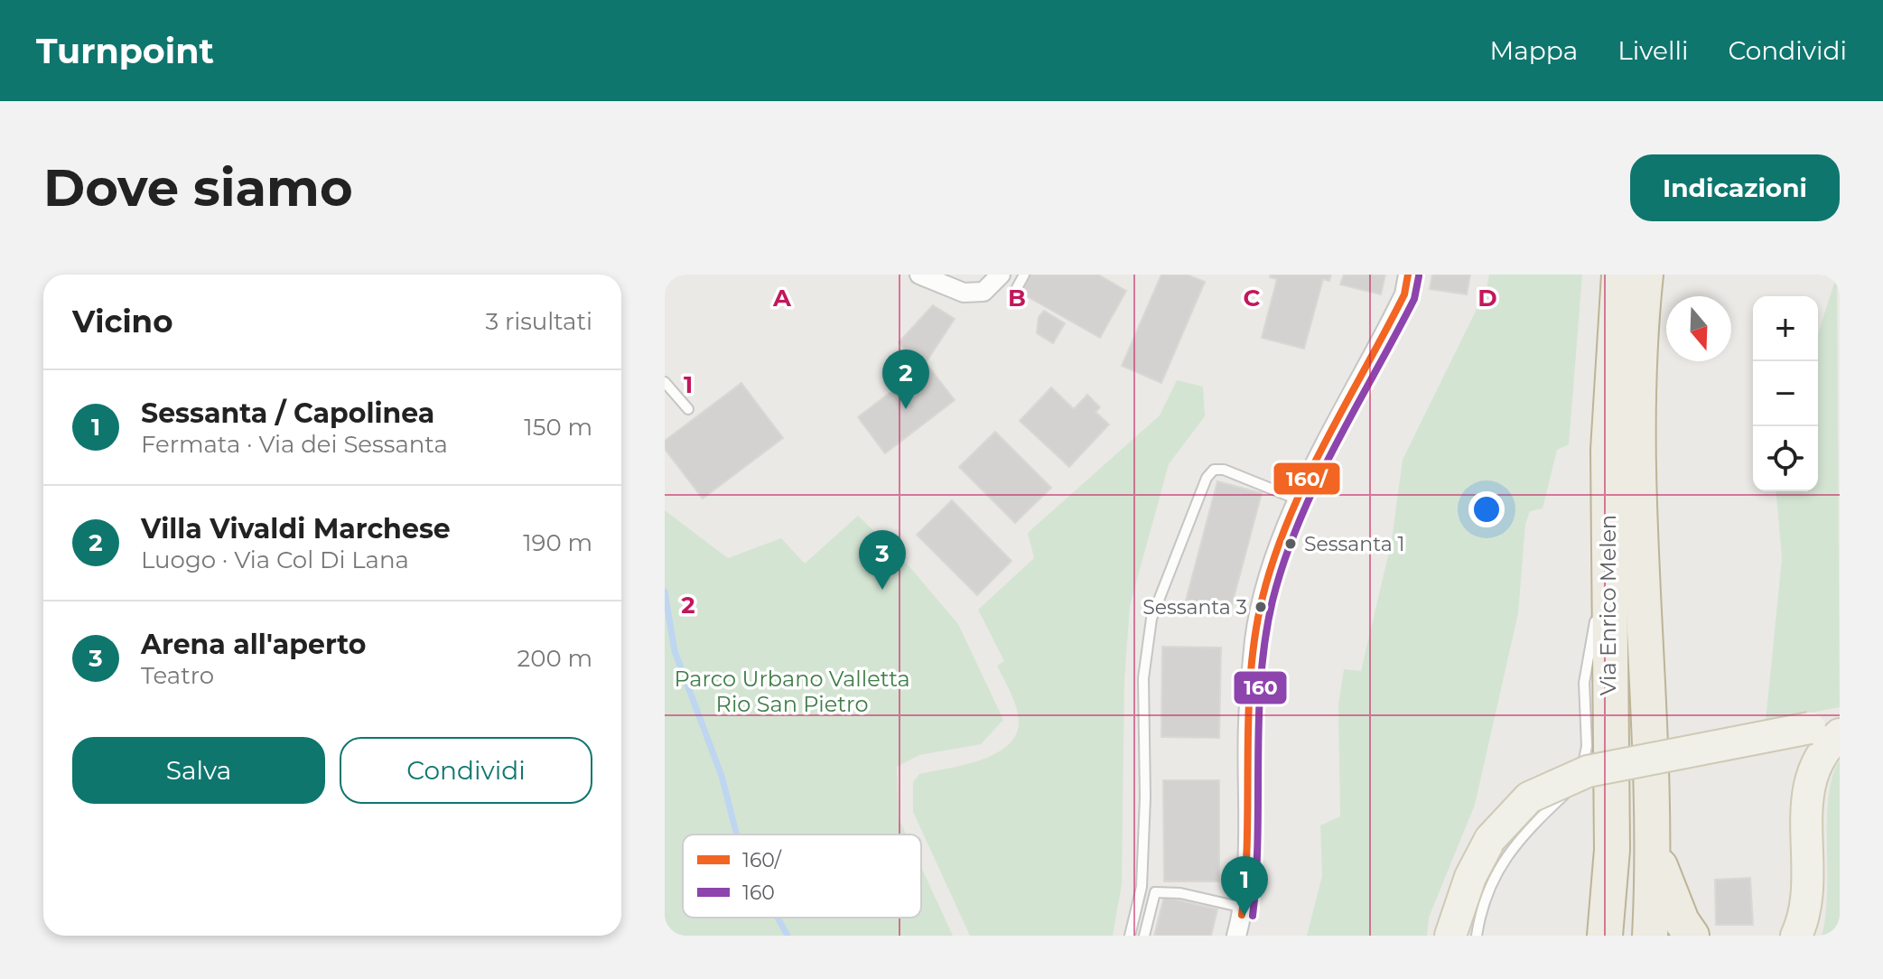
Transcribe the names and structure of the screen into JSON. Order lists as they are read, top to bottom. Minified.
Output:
{"streets":{"highway":["Via Enrico Melen"]},"parks":["Parco Urbano Valletta Rio San Pietro"],"places":["Sessanta 1","Sessanta 3"],"lines":["transit line 160/","transit line 160"],"legend":["160/","160"],"north":"bottom","page":{"header":"Turnpoint","nav":["Mappa","Livelli","Condividi"],"buttons":["Indicazioni",["Salva","Condividi"]],"title":"Dove siamo","heading":["Vicino","3 risultati"],"map_buttons":["+","−"],"pins":["2","3","1"],"list":[{"mark":"1","name":"Sessanta / Capolinea","note":"Fermata · Via dei Sessanta","value":"150 m"},{"mark":"2","name":"Villa Vivaldi Marchese","note":"Luogo · Via Col Di Lana","value":"190 m"},{"mark":"3","name":"Arena all'aperto","note":"Teatro","value":"200 m"}]},"grid":{"columns":["A","B","C","D"],"rows":["1","2"]}}
